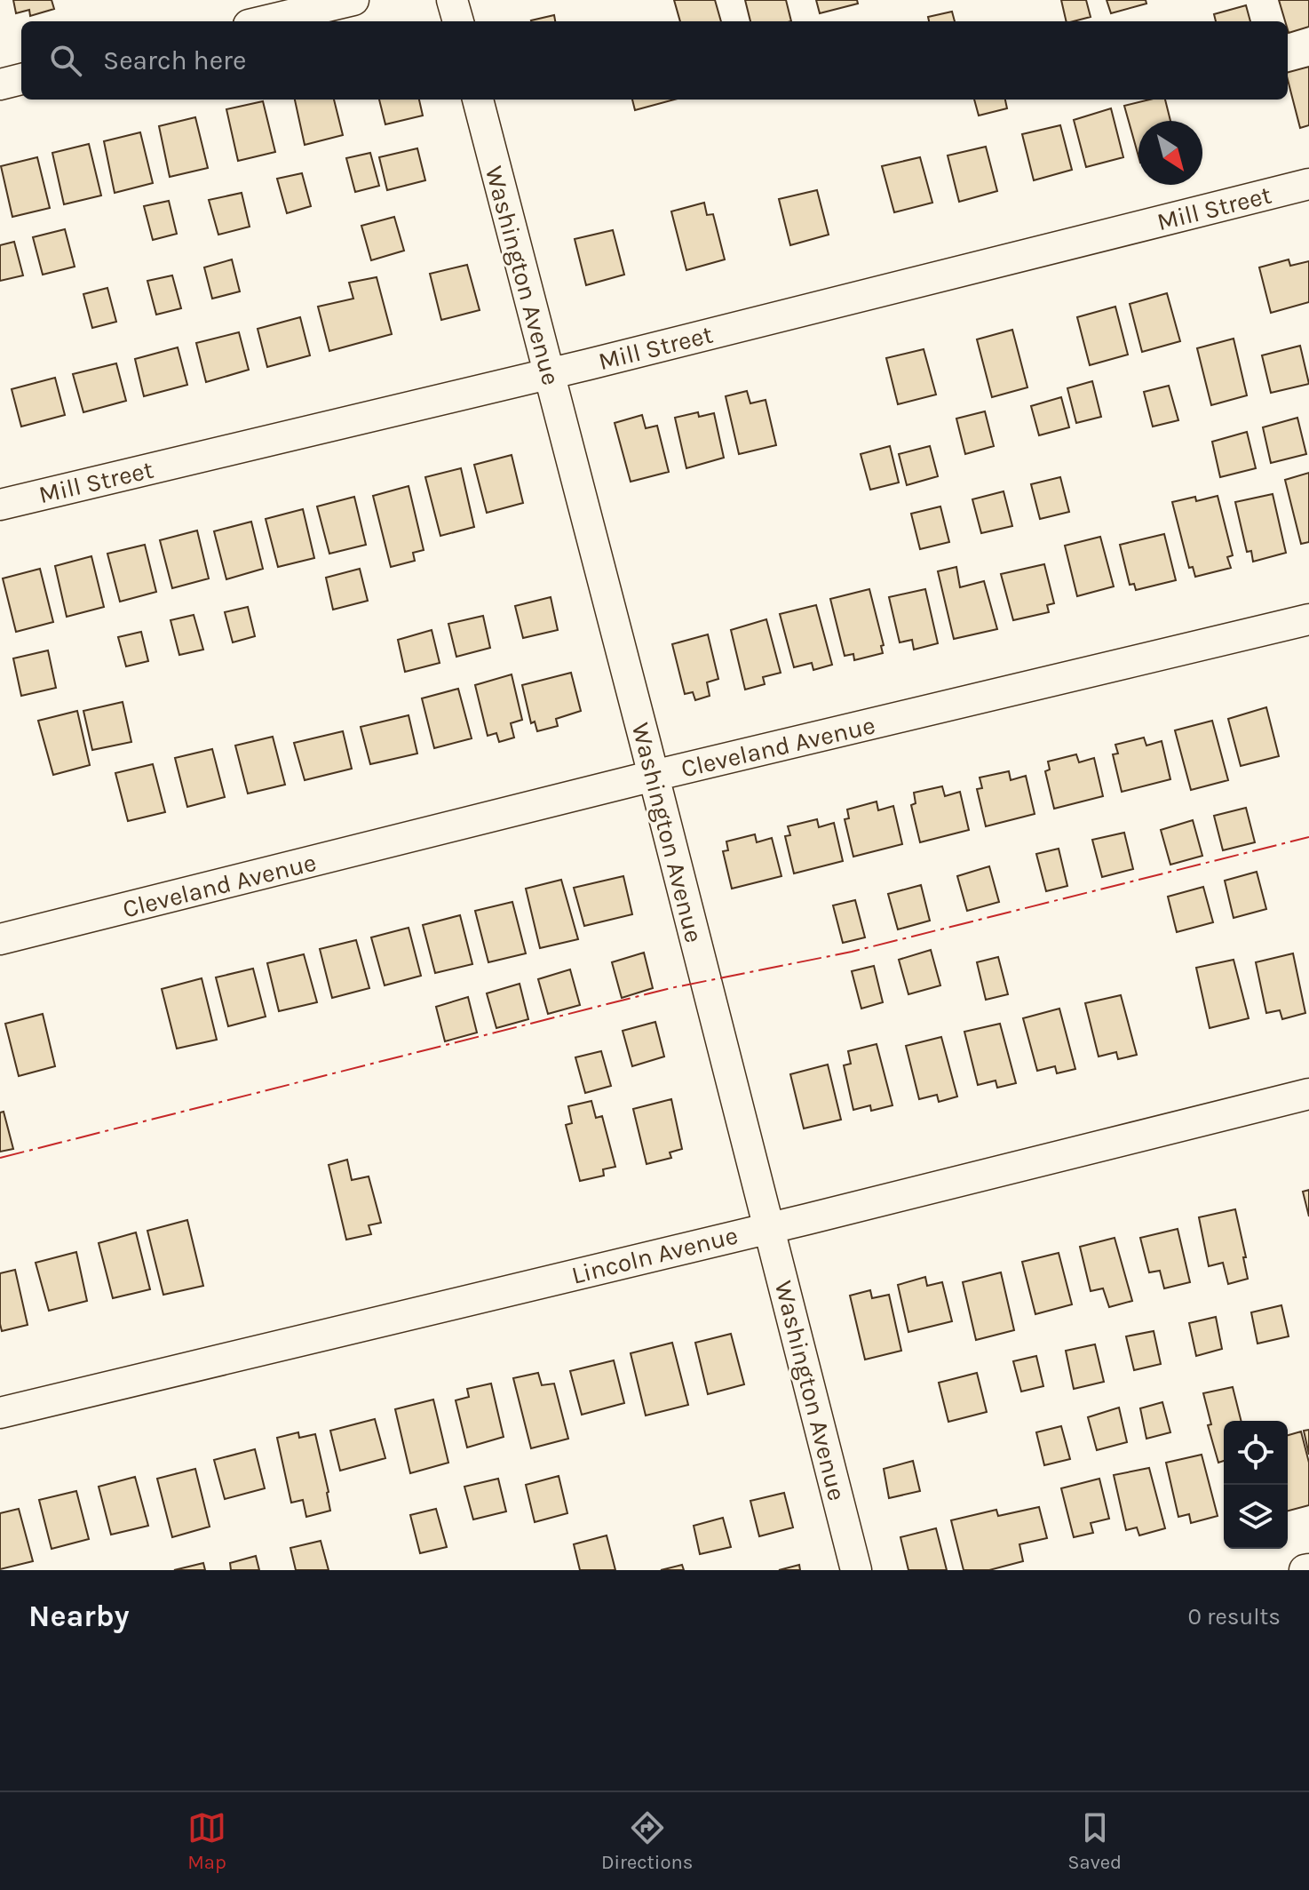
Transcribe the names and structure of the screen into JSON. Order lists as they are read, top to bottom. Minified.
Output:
{"streets":{"street":["Mill Street","Washington Avenue","Cleveland Avenue","Lincoln Avenue"]},"crossings":[["Mill Street","Washington Avenue"],["Washington Avenue","Cleveland Avenue"],["Washington Avenue","Lincoln Avenue"]],"north":"bottom right","page":{"search":"Search here","heading":["Nearby","0 results"],"nav":["Map","Directions","Saved"]}}
